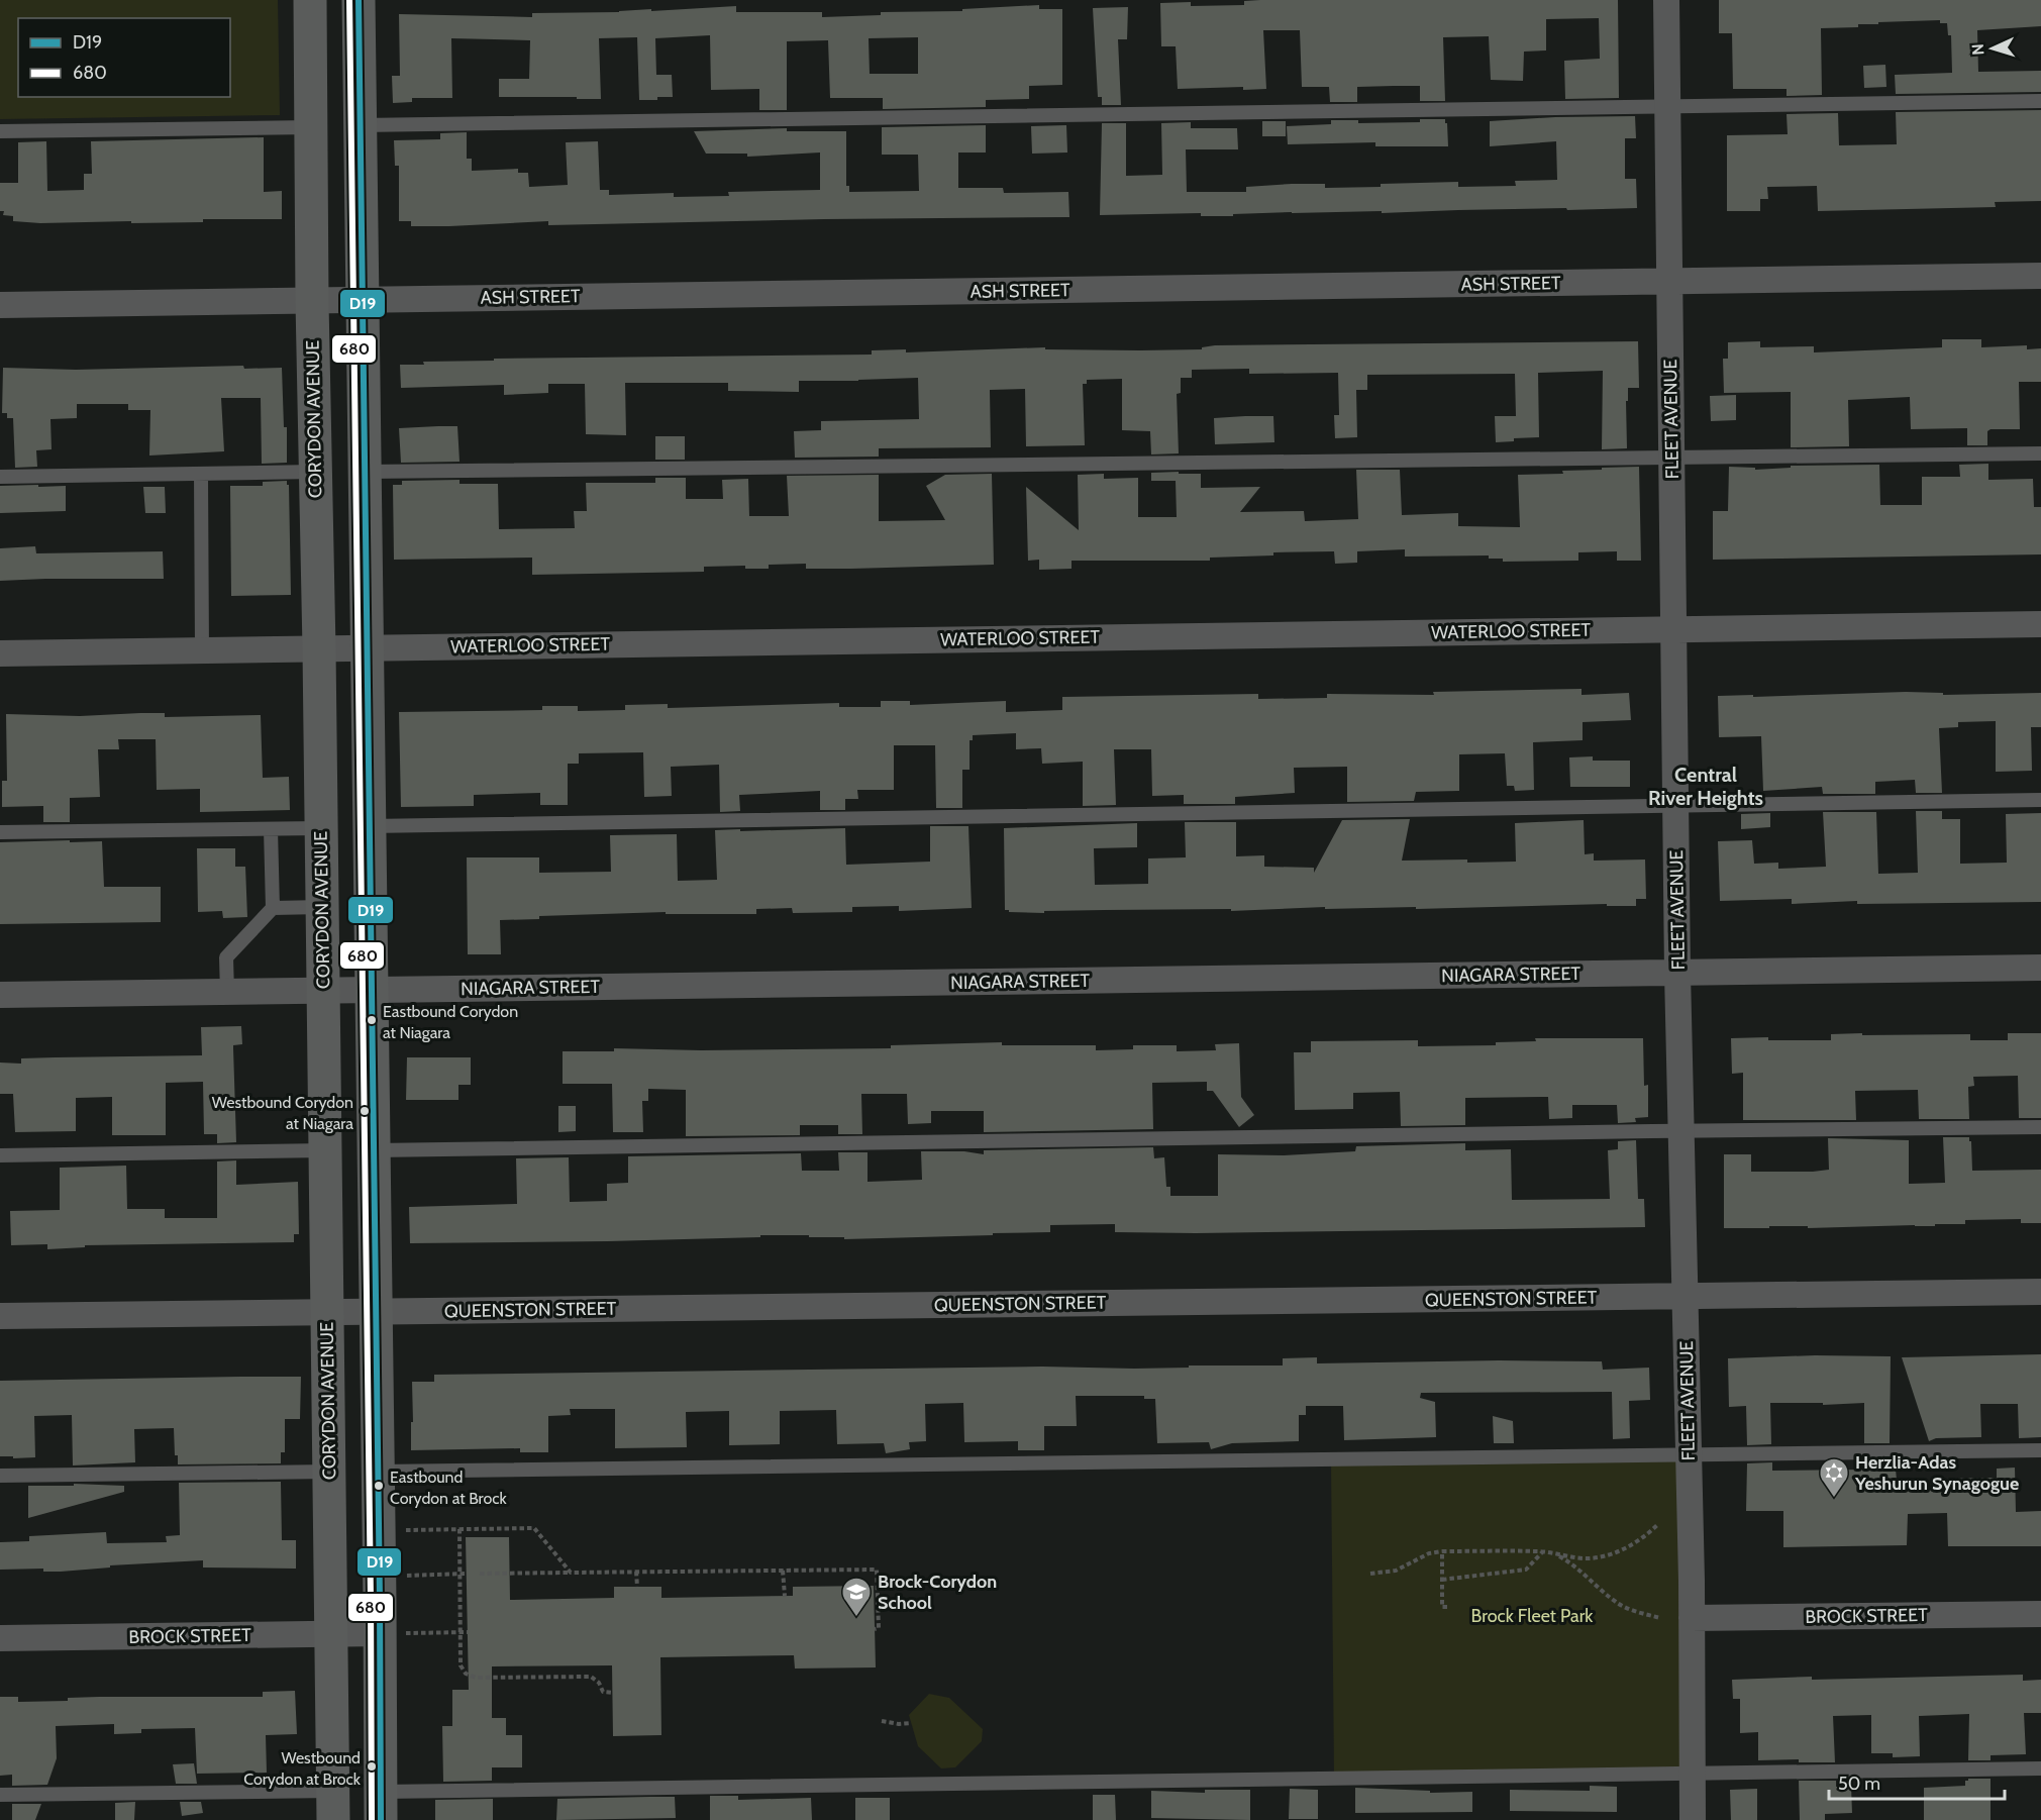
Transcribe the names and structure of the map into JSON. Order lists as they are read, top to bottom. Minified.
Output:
{"streets":{"main road":["CORYDON AVENUE"],"street":["ASH STREET","FLEET AVENUE","WATERLOO STREET","NIAGARA STREET","QUEENSTON STREET","BROCK STREET"]},"crossings":[["ASH STREET","CORYDON AVENUE"],["ASH STREET","FLEET AVENUE"],["CORYDON AVENUE","WATERLOO STREET"],["CORYDON AVENUE","NIAGARA STREET"],["CORYDON AVENUE","QUEENSTON STREET"],["CORYDON AVENUE","BROCK STREET"],["FLEET AVENUE","WATERLOO STREET"],["FLEET AVENUE","NIAGARA STREET"],["FLEET AVENUE","QUEENSTON STREET"],["FLEET AVENUE","BROCK STREET"]],"districts":["Central River Heights"],"parks":["Brock Fleet Park"],"places":{"other":["Eastbound Corydon at Niagara","Westbound Corydon at Niagara","Eastbound Corydon at Brock","Westbound Corydon at Brock"],"synagogue":["Herzlia-Adas Yeshurun Synagogue"],"school or university":["Brock-Corydon School"]},"lines":["transit line D19","transit line 680"],"legend":["D19","680"],"scale_bar":"50 m","north":"left"}
